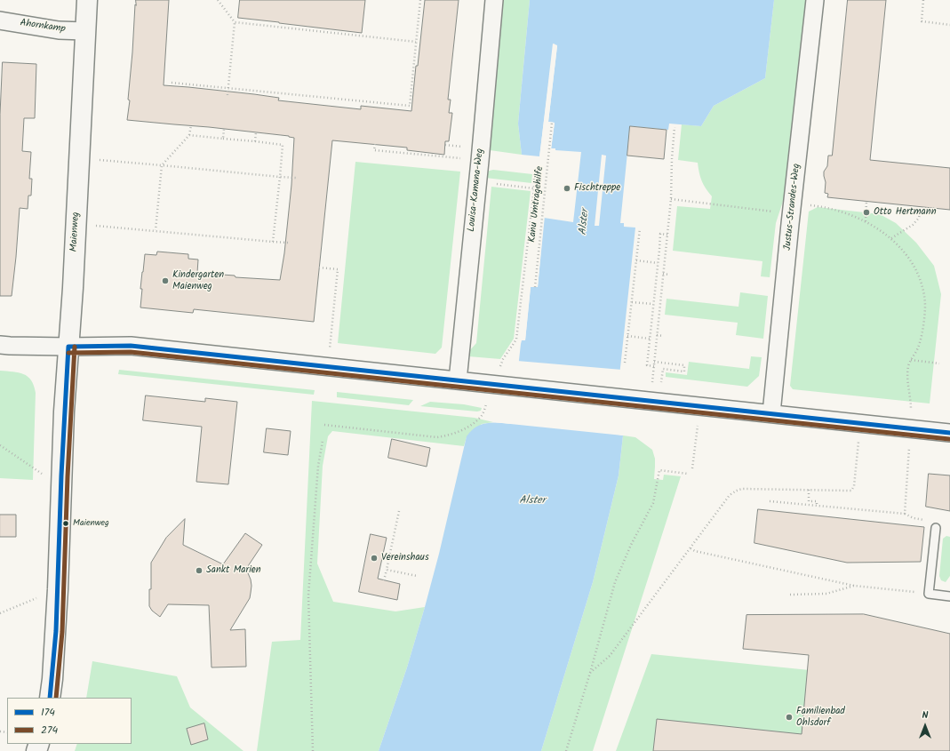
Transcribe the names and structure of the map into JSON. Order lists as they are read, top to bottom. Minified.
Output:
{"streets":{"street":["Ahornkamp","Louisa-Kamana-Weg","Justus-Strandes-Weg","Maienweg"],"path":["Kanu Umtragehilfe"]},"crossings":[["Ahornkamp","Maienweg"]],"water":["Alster"],"places":["Fischtreppe","Otto Hertmann","Kindergarten Maienweg","Maienweg","Vereinshaus","Sankt Marien","Familienbad Ohlsdorf"],"lines":["transit line 174","transit line 274"],"legend":["174","274"],"north":"top"}
